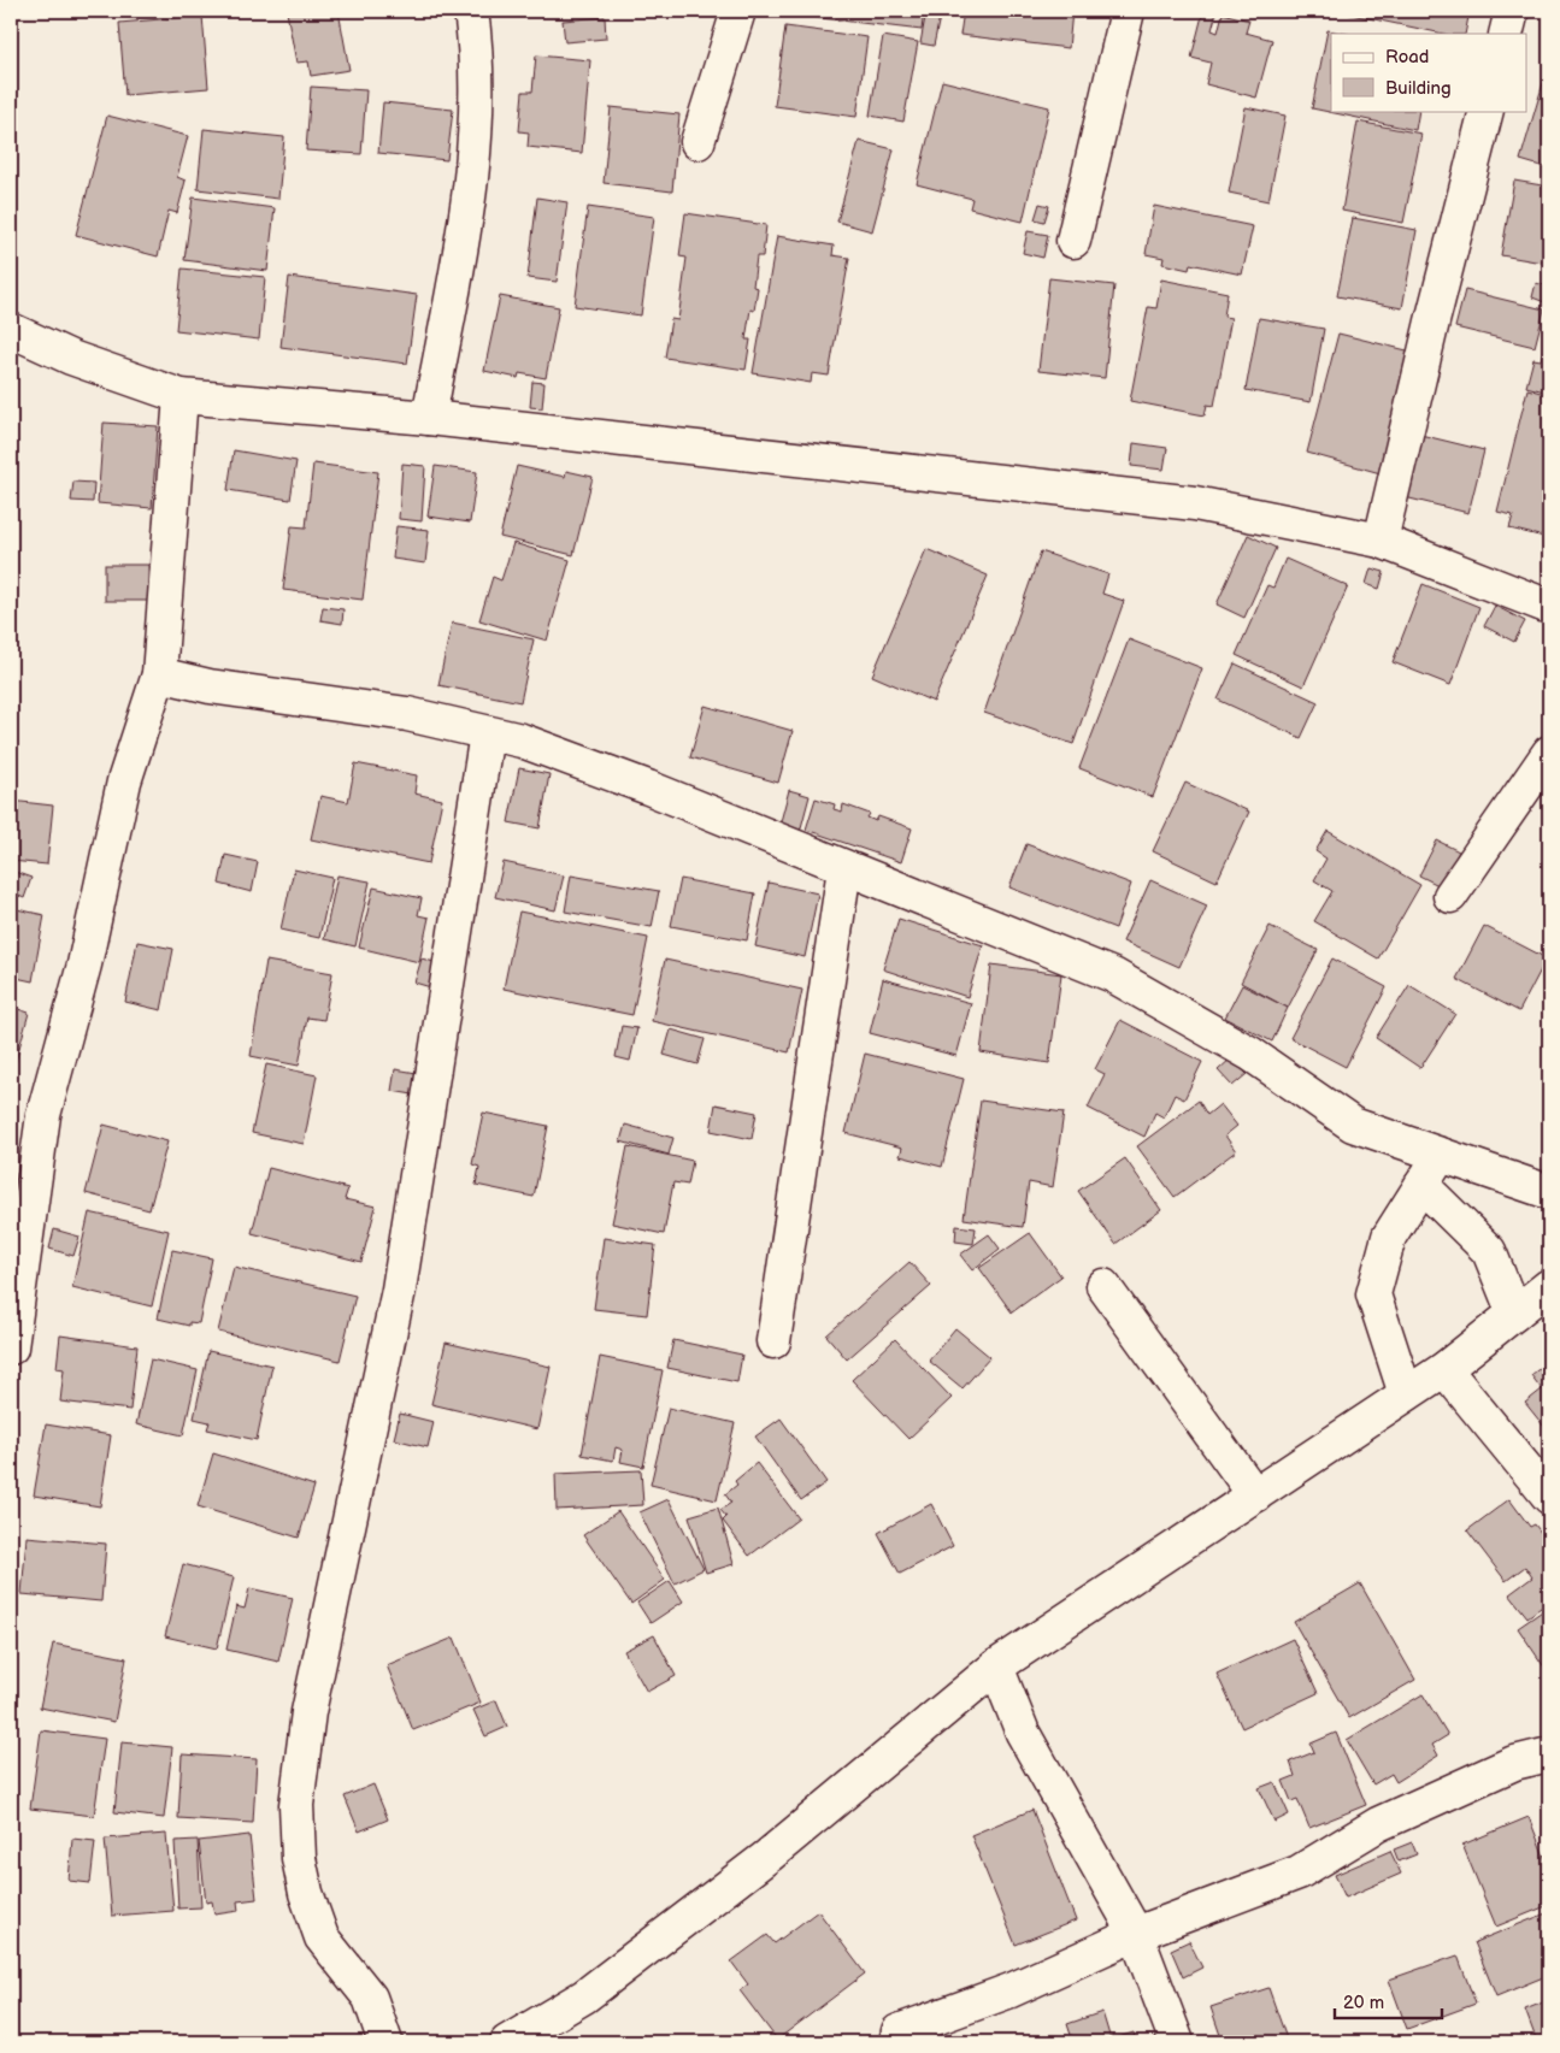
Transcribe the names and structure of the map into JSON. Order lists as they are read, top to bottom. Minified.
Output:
{"legend":["Road","Building"],"scale_bar":"20 m"}
